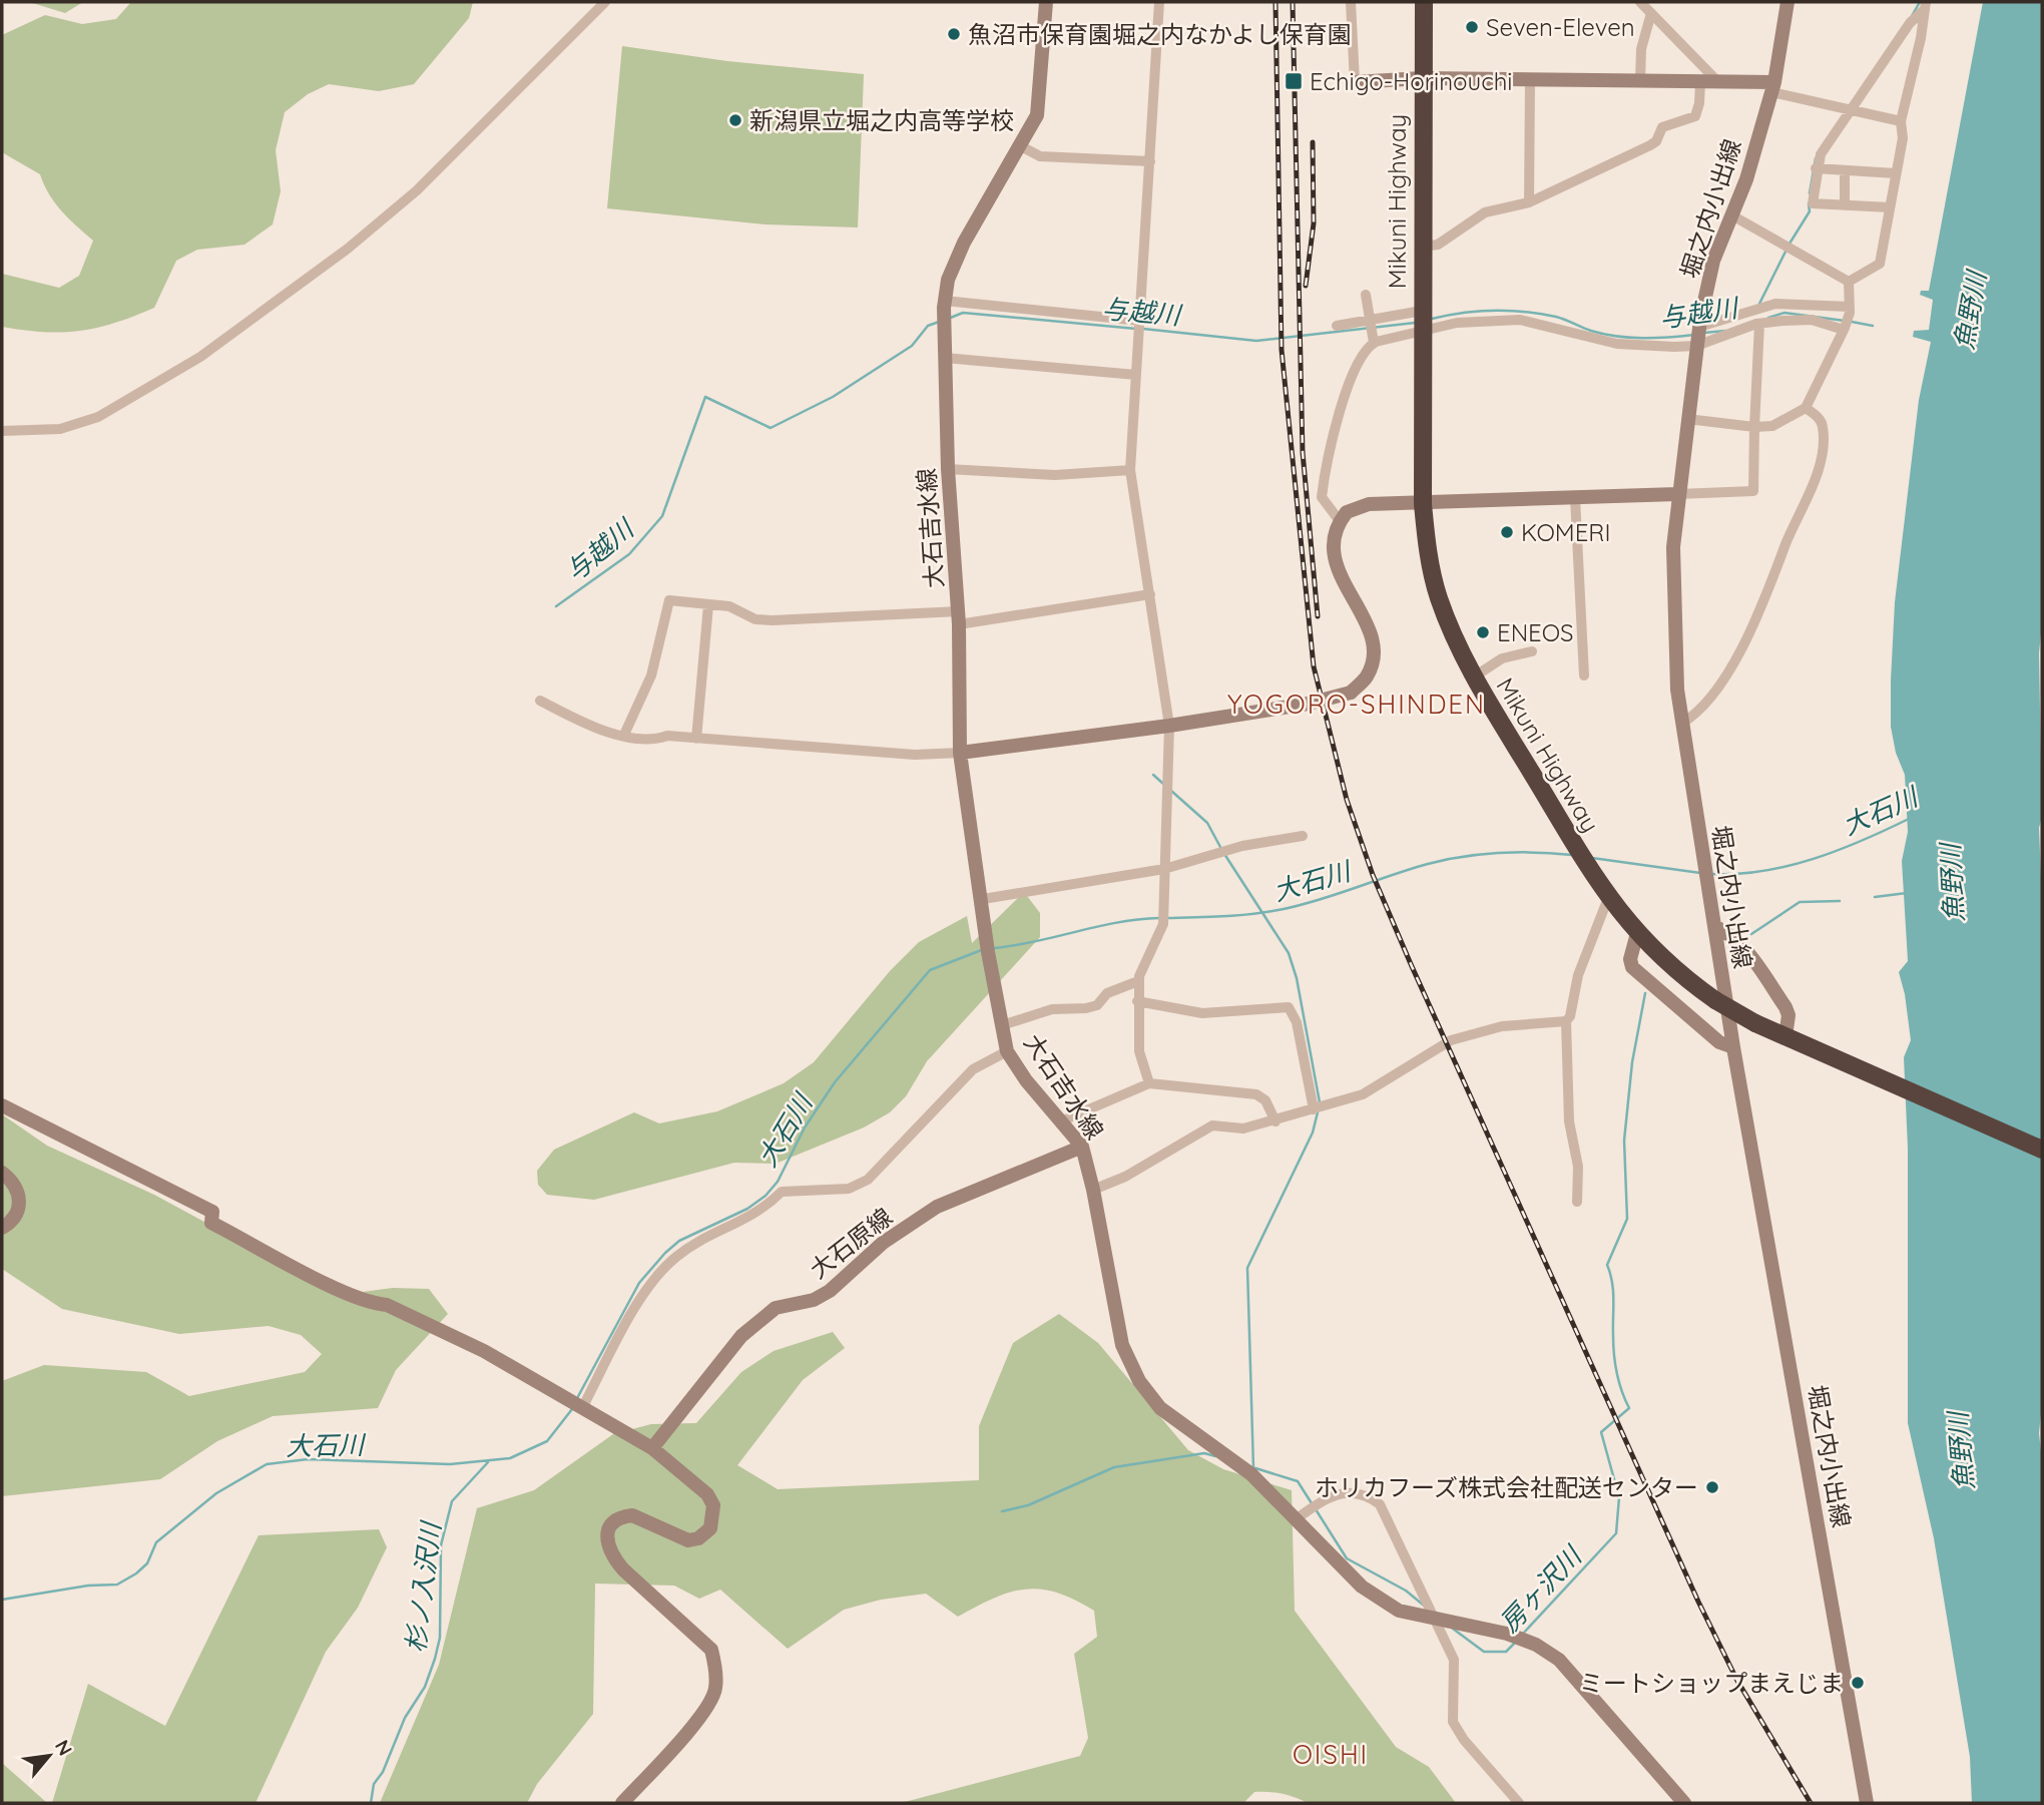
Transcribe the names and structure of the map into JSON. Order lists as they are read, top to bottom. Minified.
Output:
{"streets":{"highway":["Mikuni Highway"],"main road":["堀之内小出線","大石吉水線","大石原線"]},"crossings":[["大石吉水線","大石原線"]],"districts":["YOGORO-SHINDEN","OISHI"],"water":["魚野川","与越川","大石川","杉ノ入沢川","房ヶ沢川"],"places":{"other":["Seven-Eleven","魚沼市保育園堀之内なかよし保育園","新潟県立堀之内高等学校","KOMERI","ENEOS","ホリカフーズ株式会社配送センター","ミートショップまえじま"],"transit":["Echigo-Horinouchi"]},"north":"top right"}
